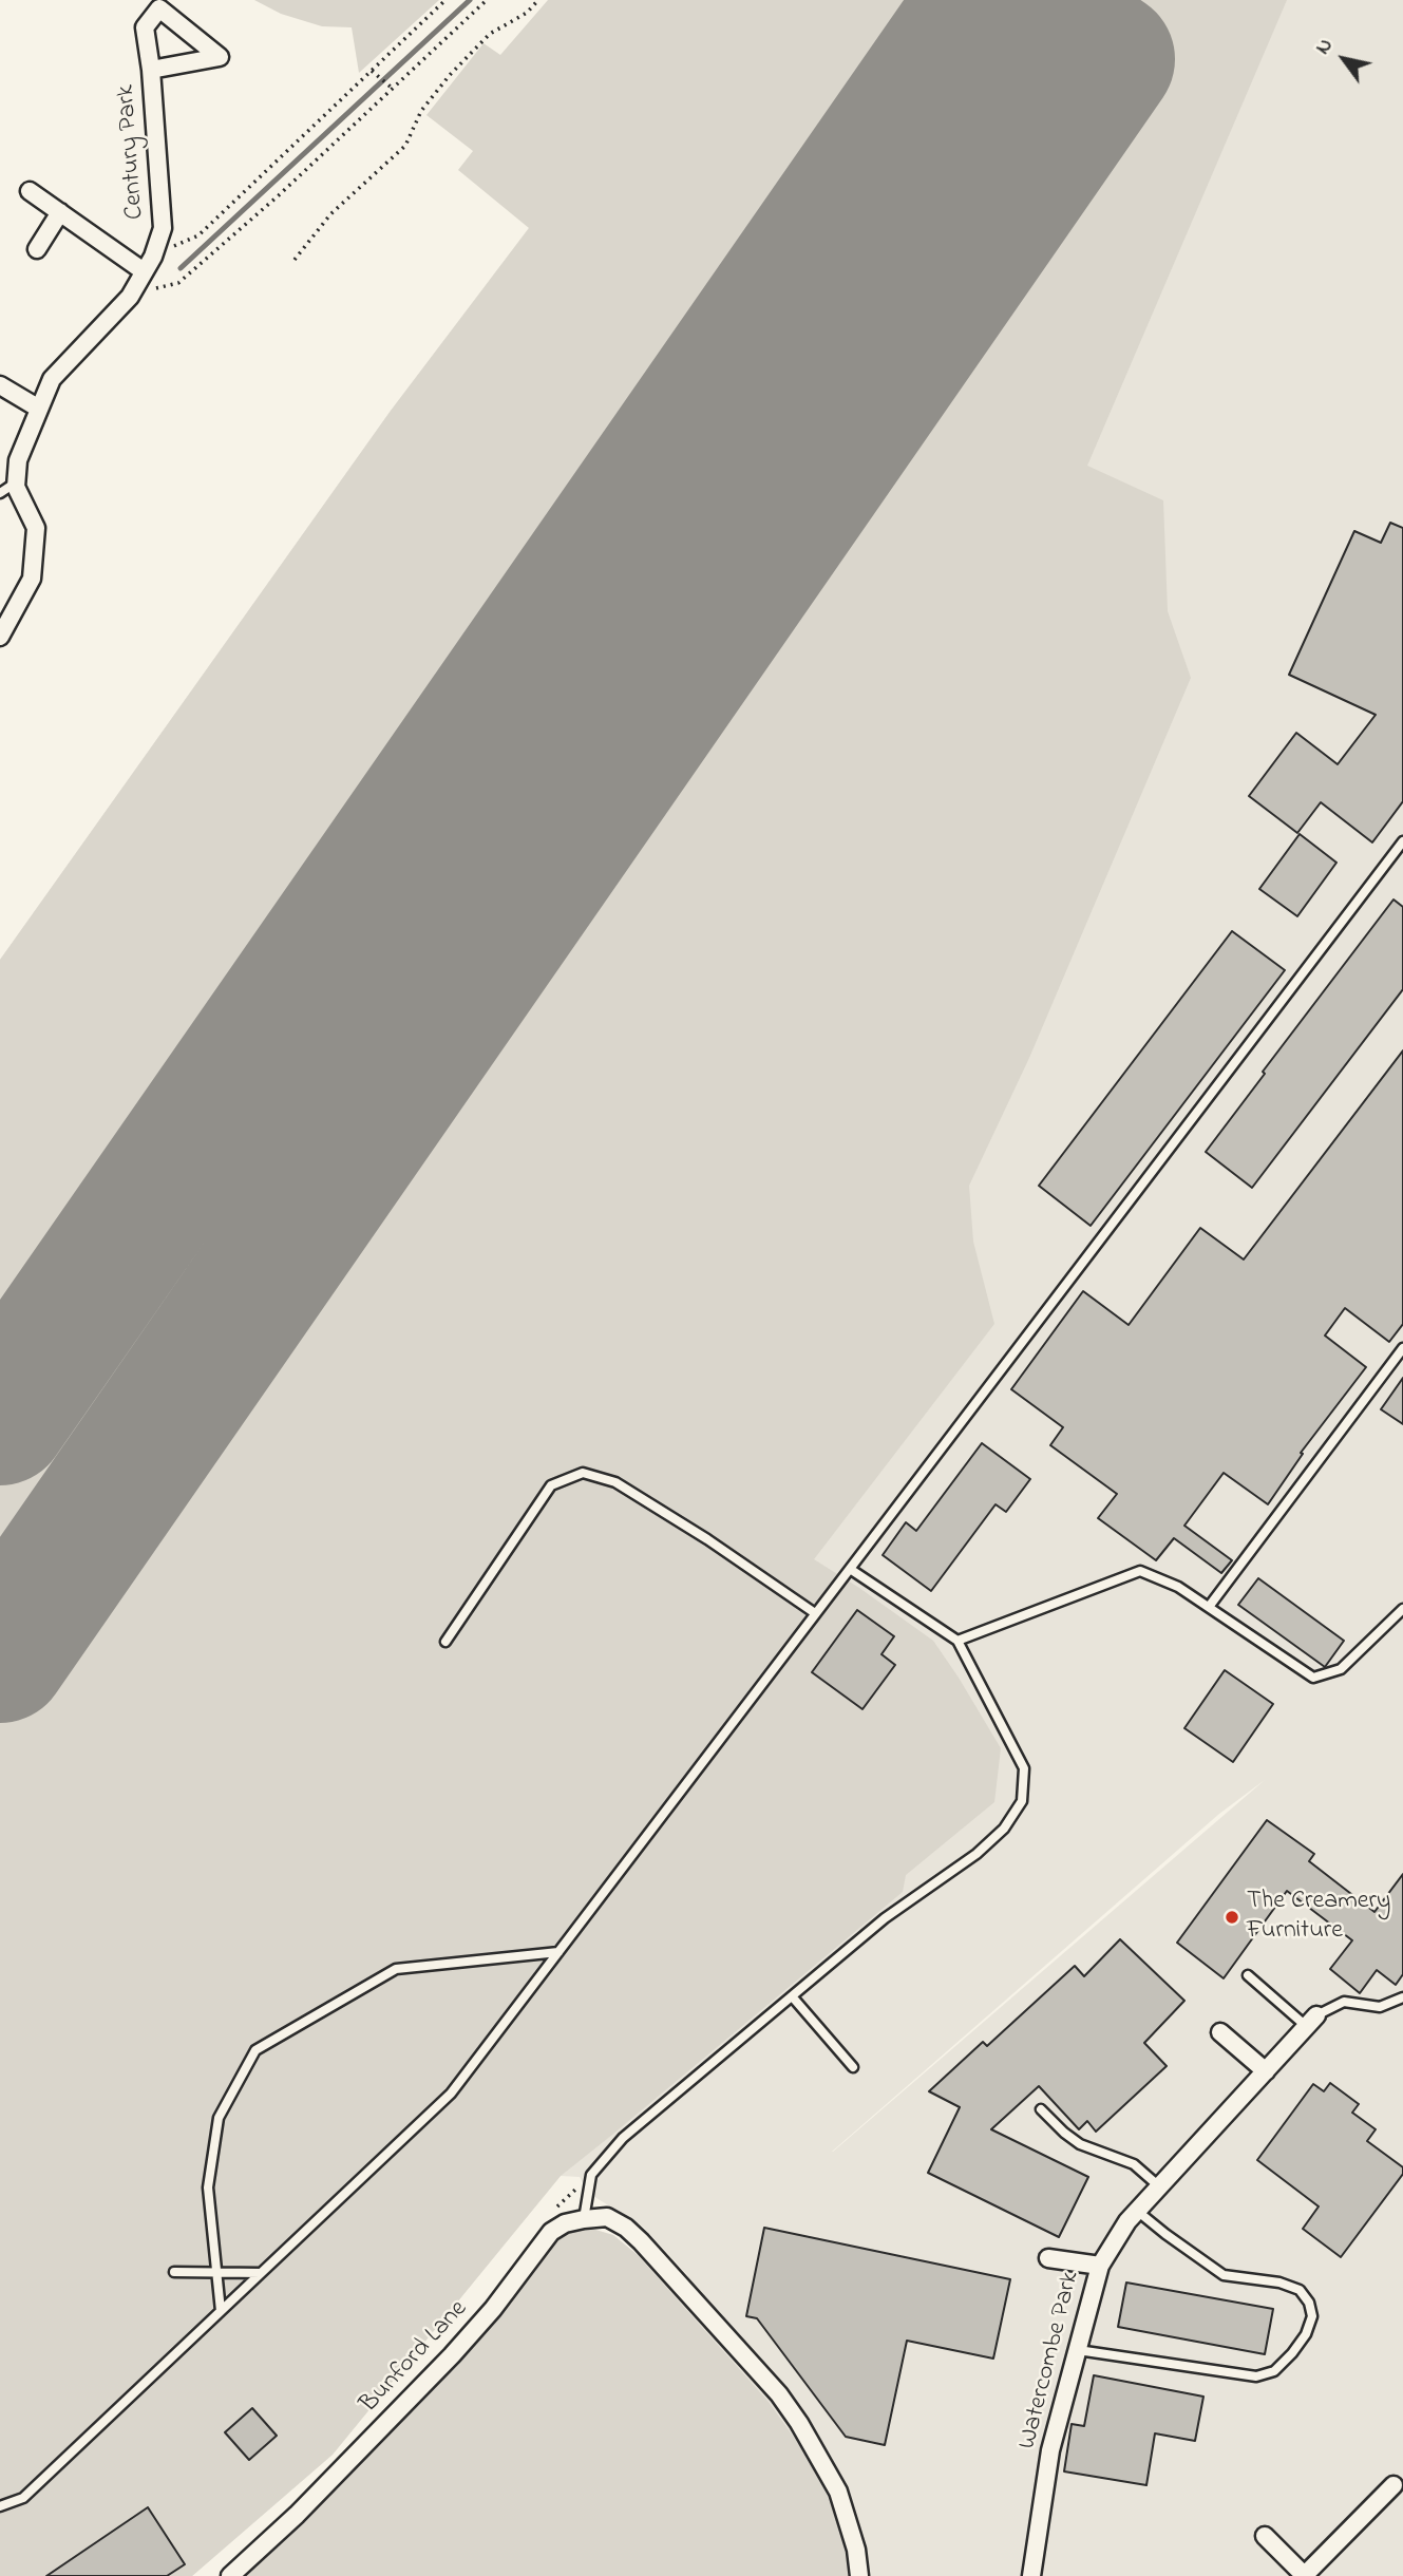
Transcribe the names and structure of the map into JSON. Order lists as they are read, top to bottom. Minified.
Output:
{"streets":{"street":["Century Park","Bunford Lane","Watercombe Park"]},"places":["The Creamery Furniture"],"north":"top left"}
